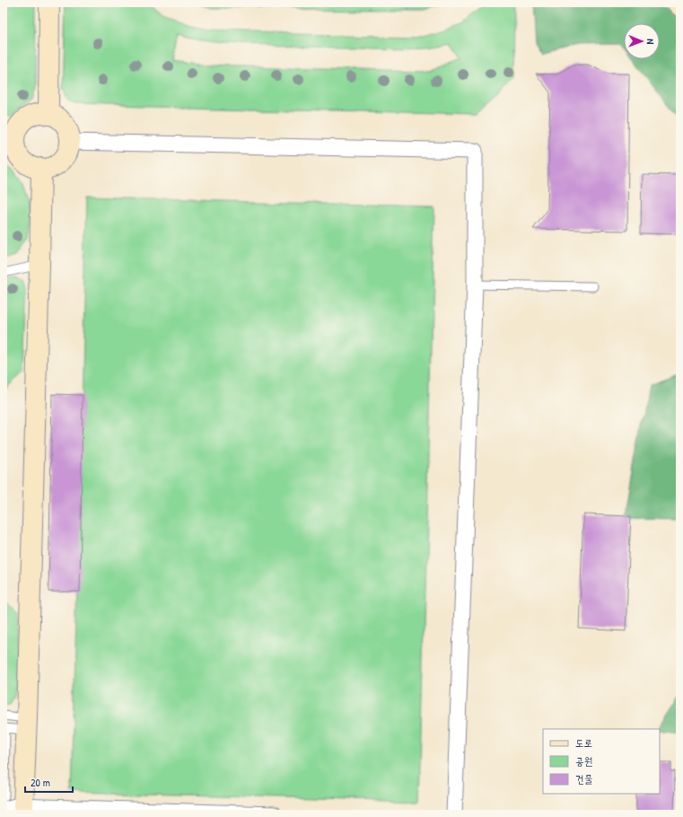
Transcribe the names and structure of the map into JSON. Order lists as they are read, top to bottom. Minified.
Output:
{"legend":["도로","공원","건물"],"scale_bar":"20 m","north":"right"}
